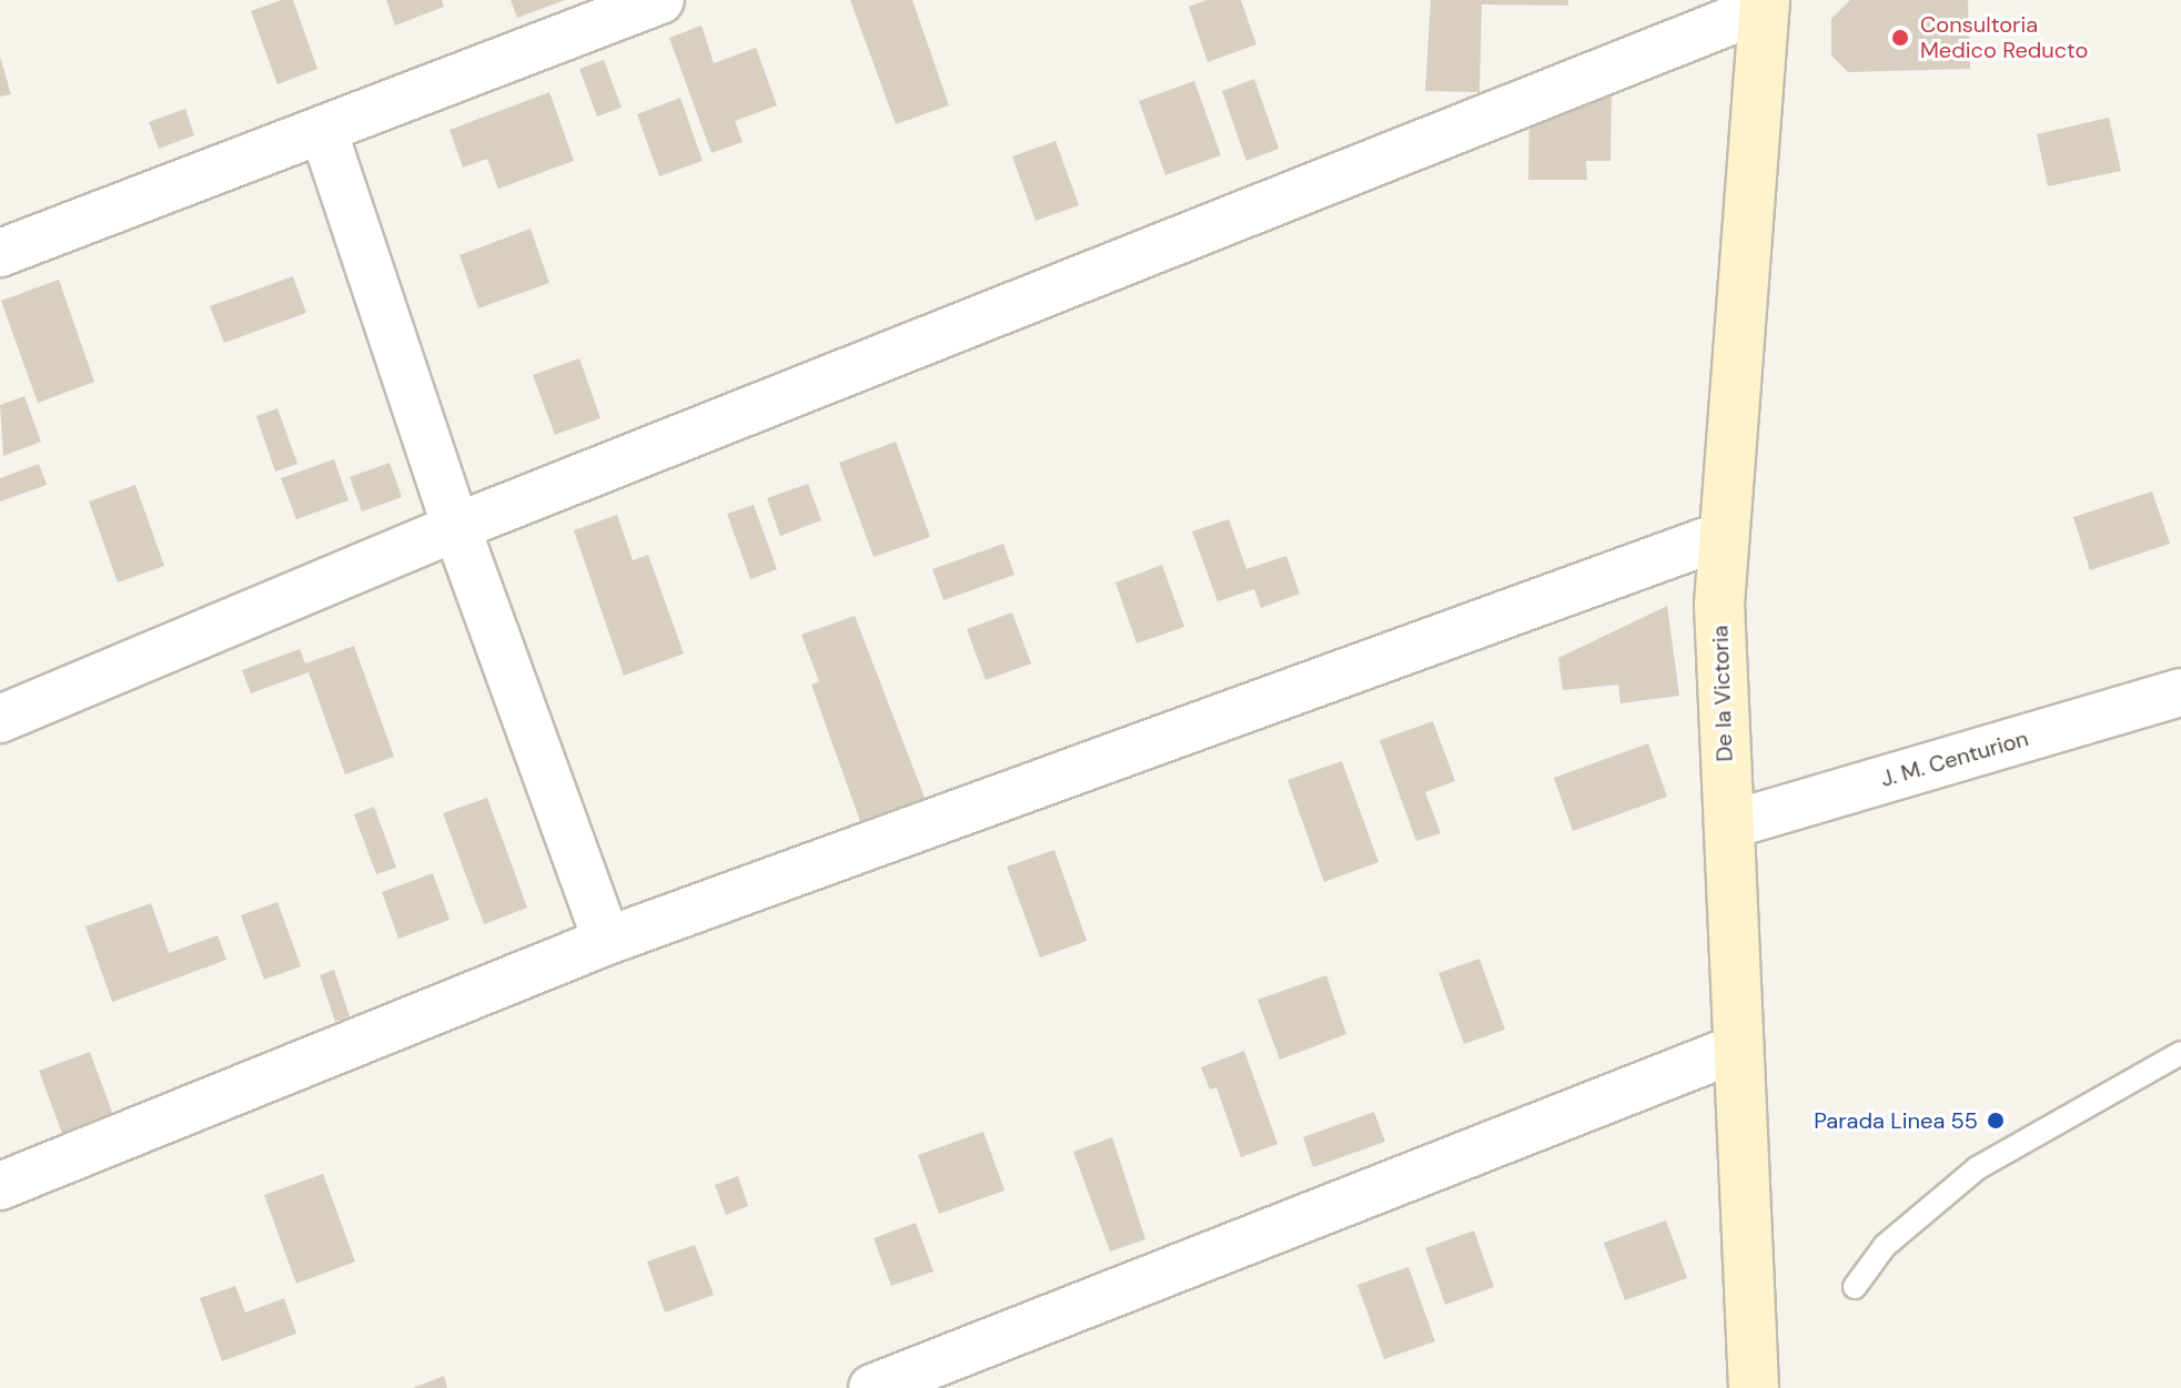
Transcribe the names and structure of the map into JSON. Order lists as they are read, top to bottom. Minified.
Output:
{"streets":{"main road":["De la Victoria"],"street":["J. M. Centurion"]},"crossings":[["De la Victoria","J. M. Centurion"]],"places":["Consultoria Medico Reducto","Parada Linea 55"]}
